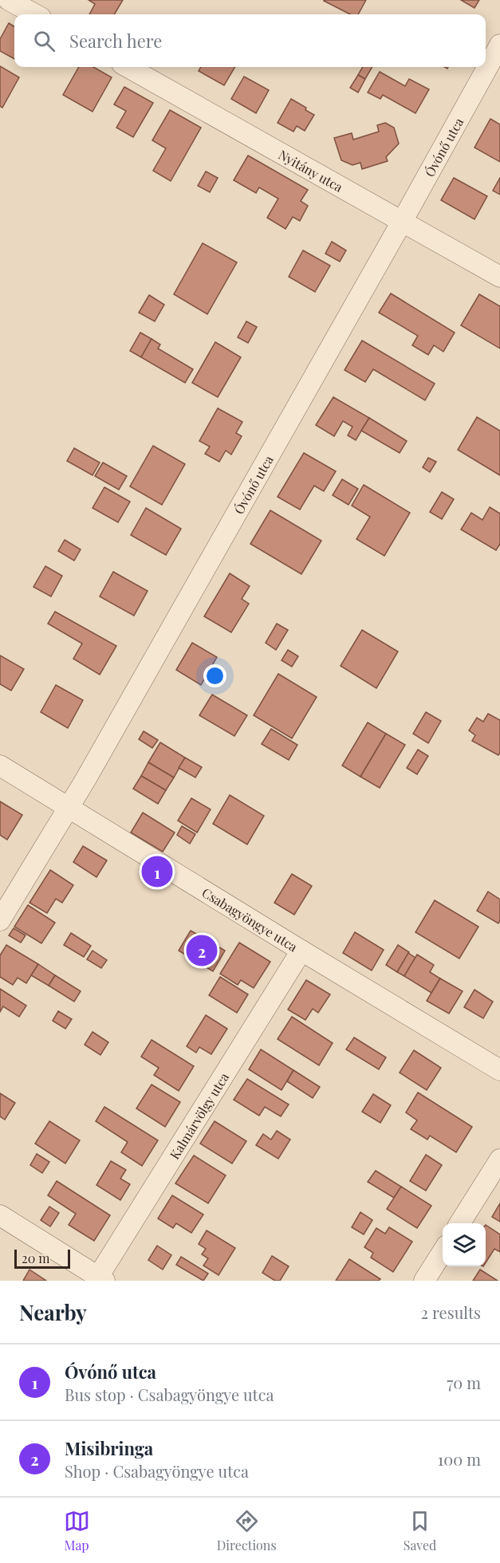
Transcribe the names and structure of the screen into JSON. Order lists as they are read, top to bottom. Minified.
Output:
{"streets":{"street":["Óvónő utca","Nyitány utca","Csabagyöngye utca","Kalmárvölgy utca"]},"crossings":[["Óvónő utca","Nyitány utca"],["Óvónő utca","Csabagyöngye utca"],["Csabagyöngye utca","Kalmárvölgy utca"]],"scale_bar":"20 m","page":{"search":"Search here","pins":["1","2"],"scale":"20 m","heading":["Nearby","2 results"],"list":[{"mark":"1","name":"Óvónő utca","note":"Bus stop · Csabagyöngye utca","value":"70 m"},{"mark":"2","name":"Misibringa","note":"Shop · Csabagyöngye utca","value":"100 m"}],"nav":["Map","Directions","Saved"]}}
